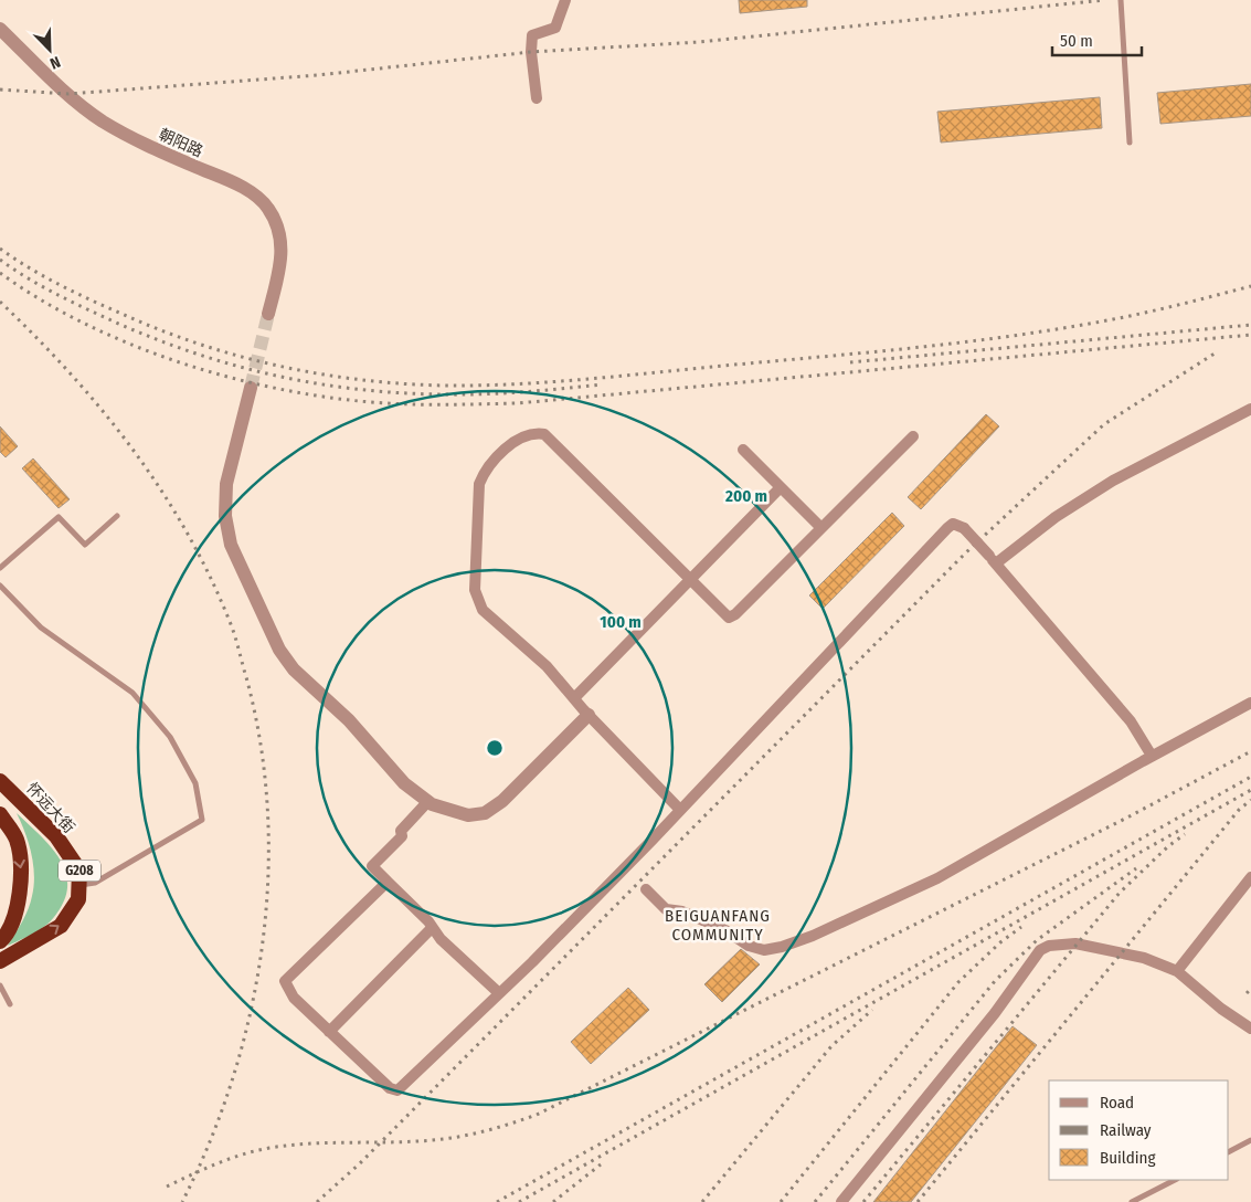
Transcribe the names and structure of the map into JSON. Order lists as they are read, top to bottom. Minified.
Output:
{"streets":{"highway":["怀远大街","G208"],"street":["朝阳路"]},"crossings":[["怀远大街","G208"]],"districts":["BEIGUANFANG COMMUNITY"],"legend":["Road","Railway","Building"],"scale_bar":"50 m","north":"bottom right","rings":["200 m","100 m"]}
